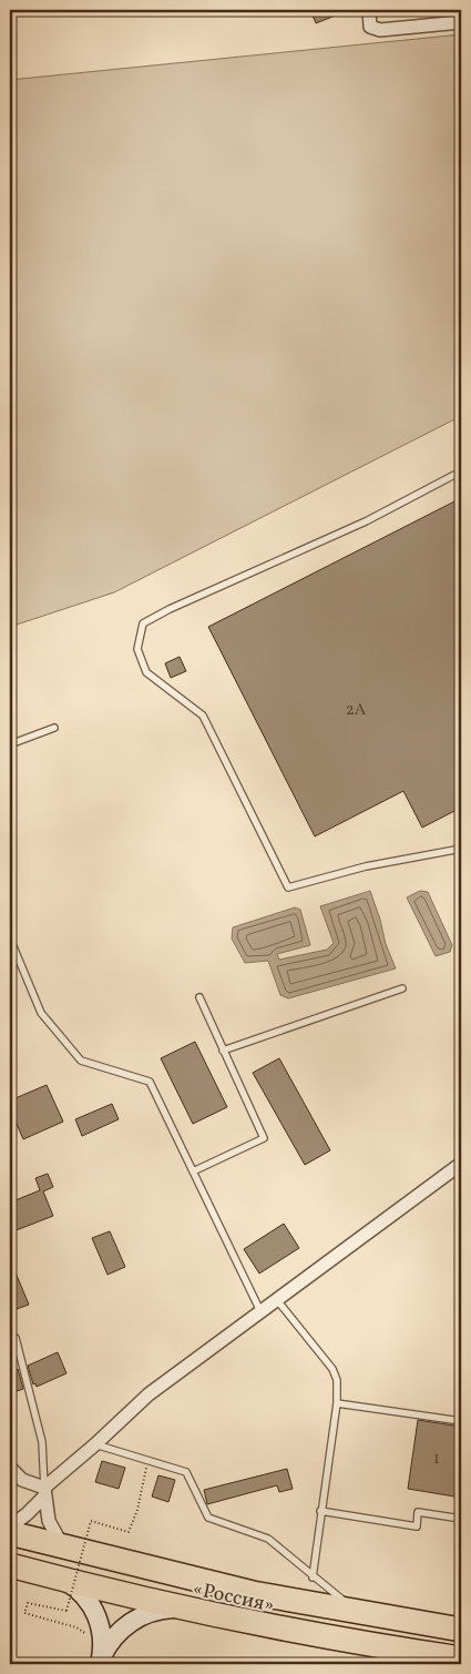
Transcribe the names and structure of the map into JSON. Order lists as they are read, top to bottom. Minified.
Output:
{"streets":{"highway":["«Россия»"]},"house_numbers":["2А","1"]}
